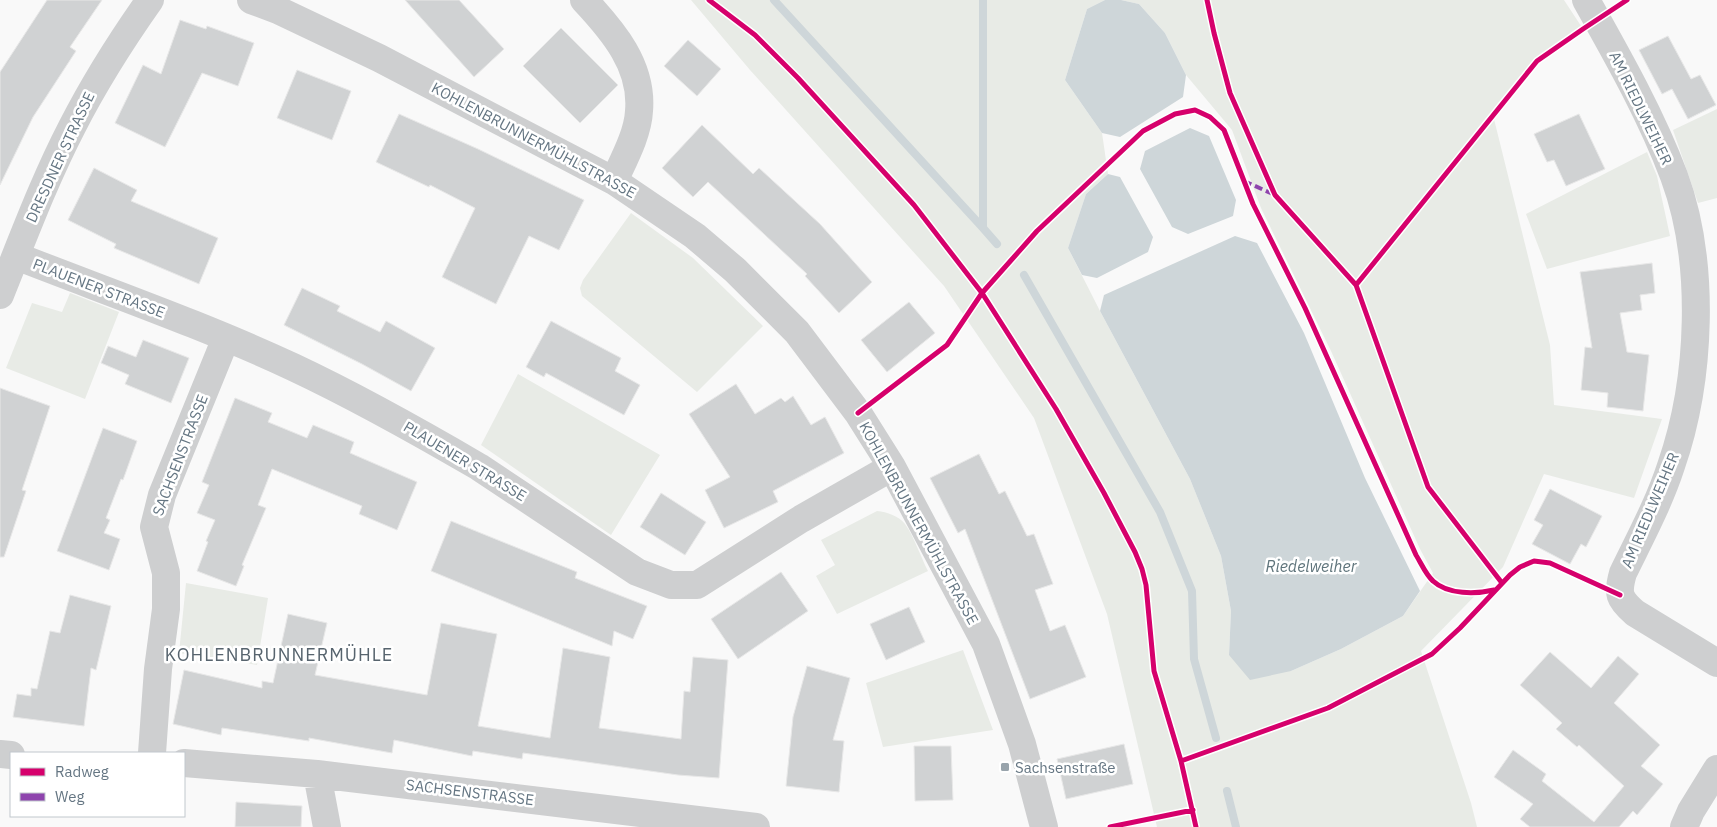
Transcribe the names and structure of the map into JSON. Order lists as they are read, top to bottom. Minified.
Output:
{"streets":{"street":["AM RIEDLWEIHER","KOHLENBRUNNERMÜHLSTRASSE","DRESDNER STRASSE","PLAUENER STRASSE","SACHSENSTRASSE"]},"crossings":[["KOHLENBRUNNERMÜHLSTRASSE","PLAUENER STRASSE"],["DRESDNER STRASSE","PLAUENER STRASSE"],["PLAUENER STRASSE","SACHSENSTRASSE"]],"districts":["KOHLENBRUNNERMÜHLE"],"water":["Riedelweiher"],"places":{"transit":["Sachsenstraße"]},"legend":["Radweg","Weg"]}
